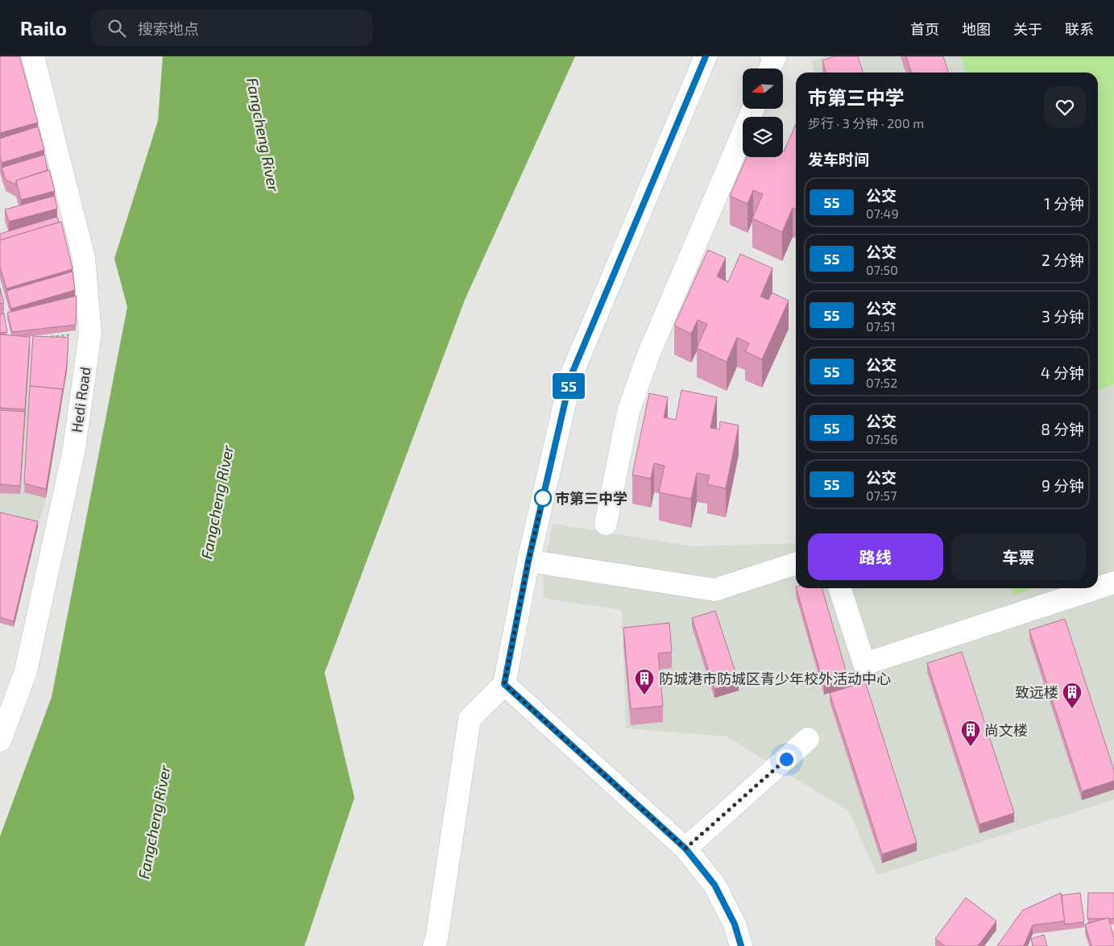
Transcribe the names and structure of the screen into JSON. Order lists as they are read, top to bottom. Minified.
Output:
{"streets":{"street":["Hedi Road"]},"water":["Fangcheng River"],"places":{"other":["巿第三中学"],"building":["防城港市防城区青少年校外活动中心","致远楼","尚文楼"]},"lines":["bus line 55"],"north":"left","page":{"header":"Railo","search":"搜索地点","nav":["首页","地图","关于","联系"],"on_map":"55","heading":[["巿第三中学","步行 · 3 分钟 · 200 m"],"发车时间"],"list":[{"mark":"55","name":"公交","note":"07:49","value":"1 分钟"},{"mark":"55","name":"公交","note":"07:50","value":"2 分钟"},{"mark":"55","name":"公交","note":"07:51","value":"3 分钟"},{"mark":"55","name":"公交","note":"07:52","value":"4 分钟"},{"mark":"55","name":"公交","note":"07:56","value":"8 分钟"},{"mark":"55","name":"公交","note":"07:57","value":"9 分钟"}],"buttons":["路线","车票"]}}
